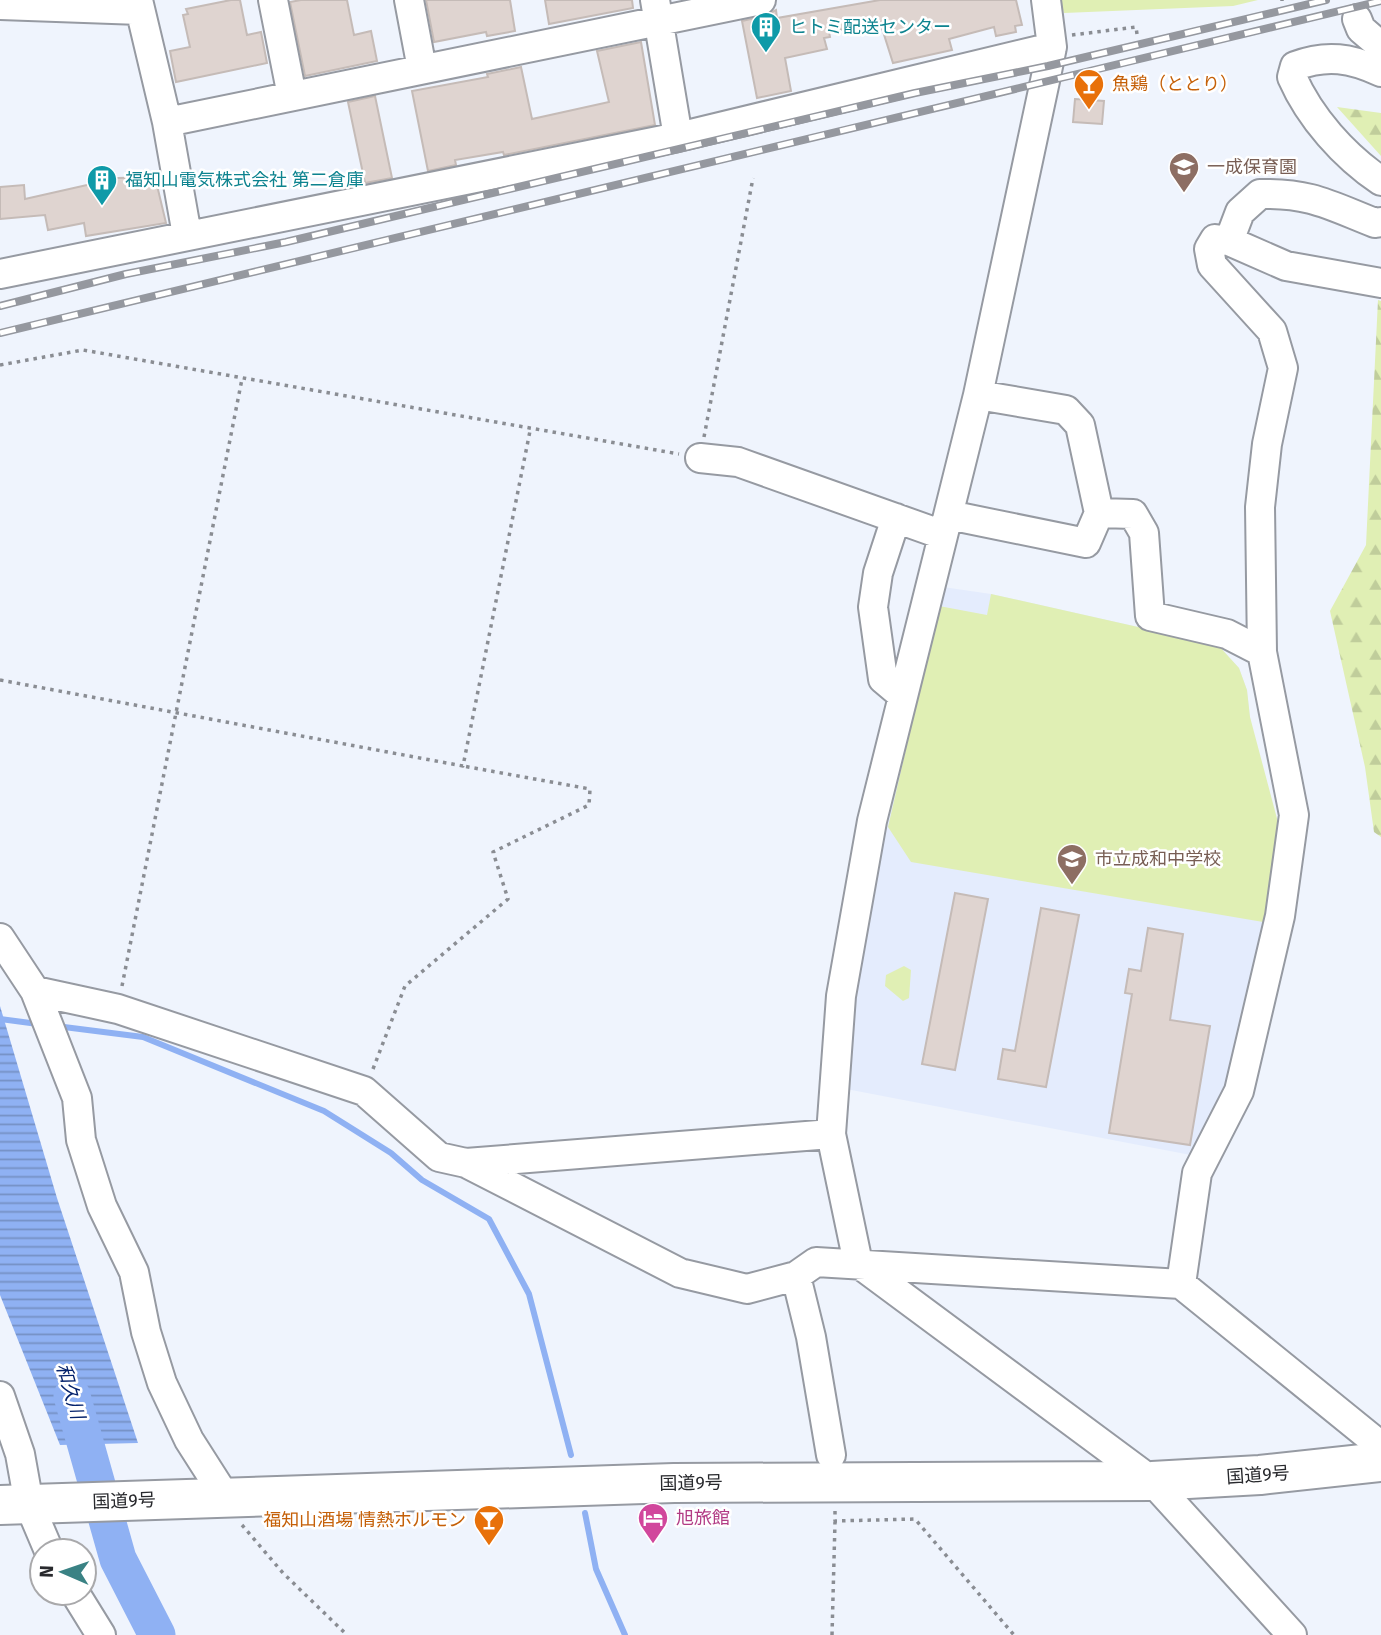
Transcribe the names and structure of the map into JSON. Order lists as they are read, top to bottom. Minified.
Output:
{"streets":{"highway":["国道9号"]},"water":["和久川"],"places":{"building":["ヒトミ配送センター","福知山電気株式会社 第二倉庫"],"bar":["魚鶏（ととり）","福知山酒場 情熱ホルモン"],"school or university":["一成保育園","市立成和中学校"],"hotel":["旭旅館"]},"north":"left"}
